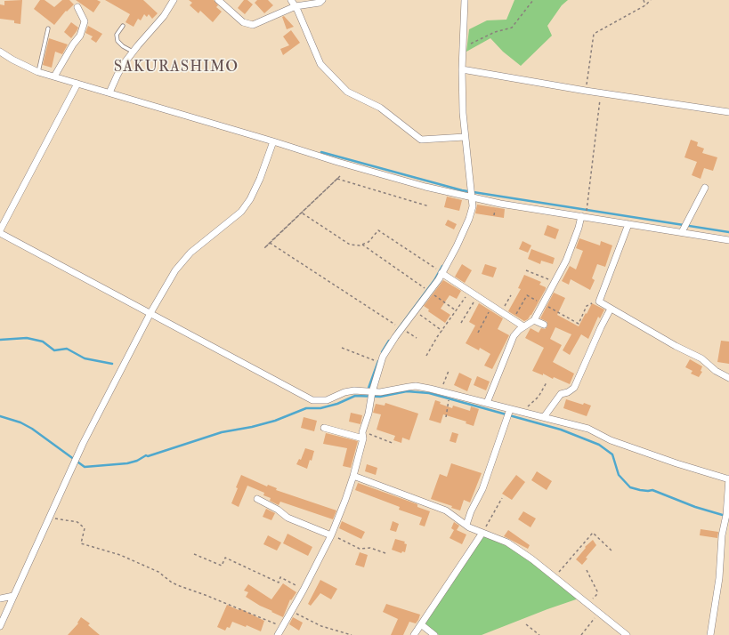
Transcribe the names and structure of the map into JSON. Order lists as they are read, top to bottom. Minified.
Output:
{"districts":["SAKURASHIMO"]}
